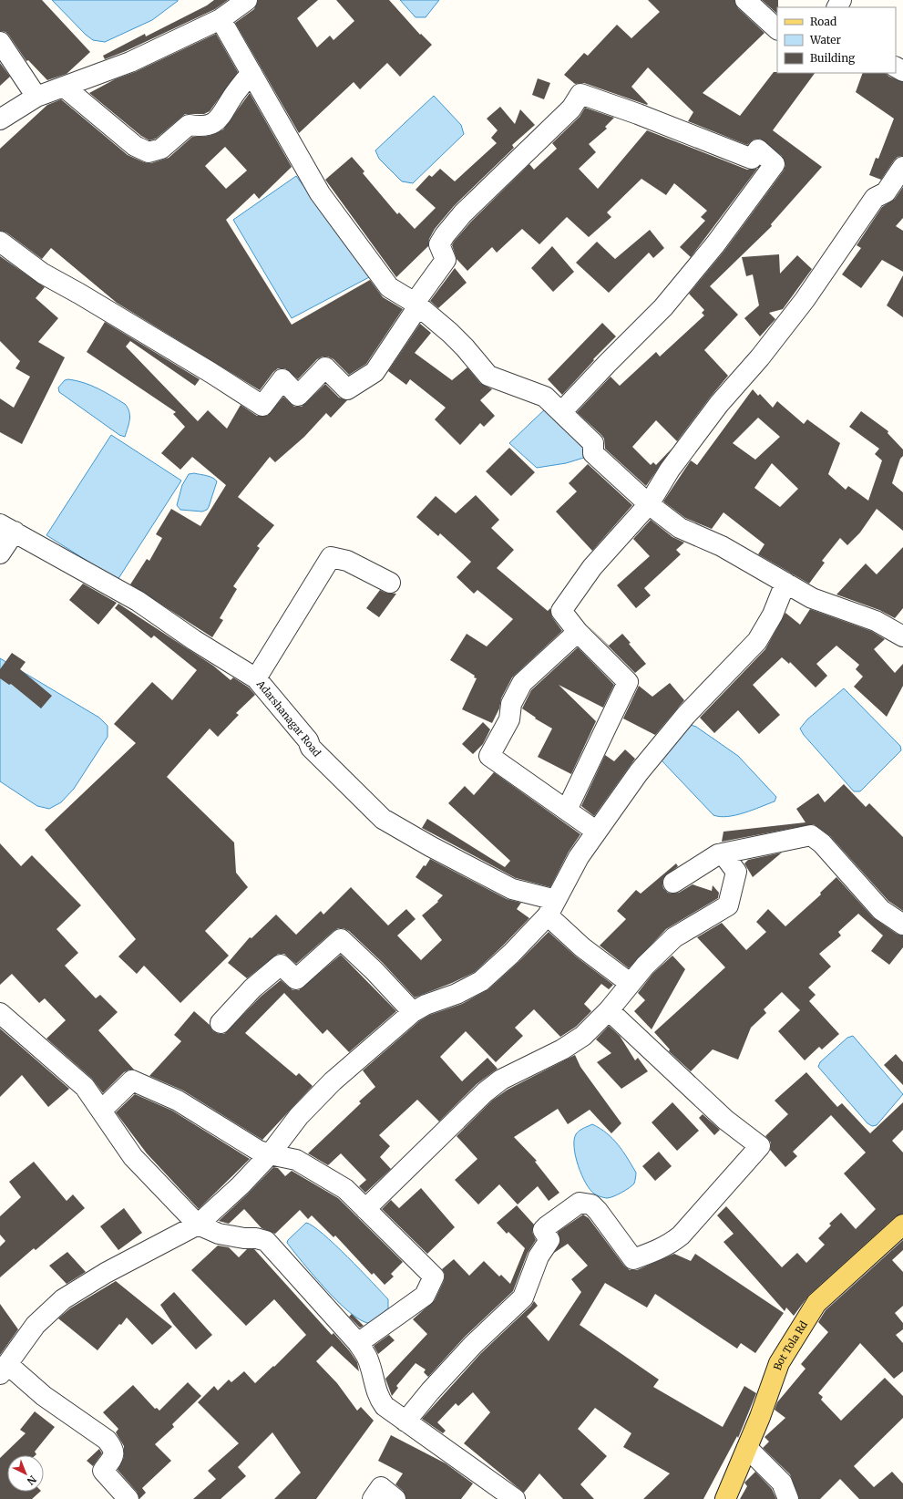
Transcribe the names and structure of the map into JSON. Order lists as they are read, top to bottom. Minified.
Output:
{"streets":{"main road":["Bot Tola Rd"],"street":["Adarshanagar Road"]},"legend":["Road","Water","Building"],"north":"bottom right"}
